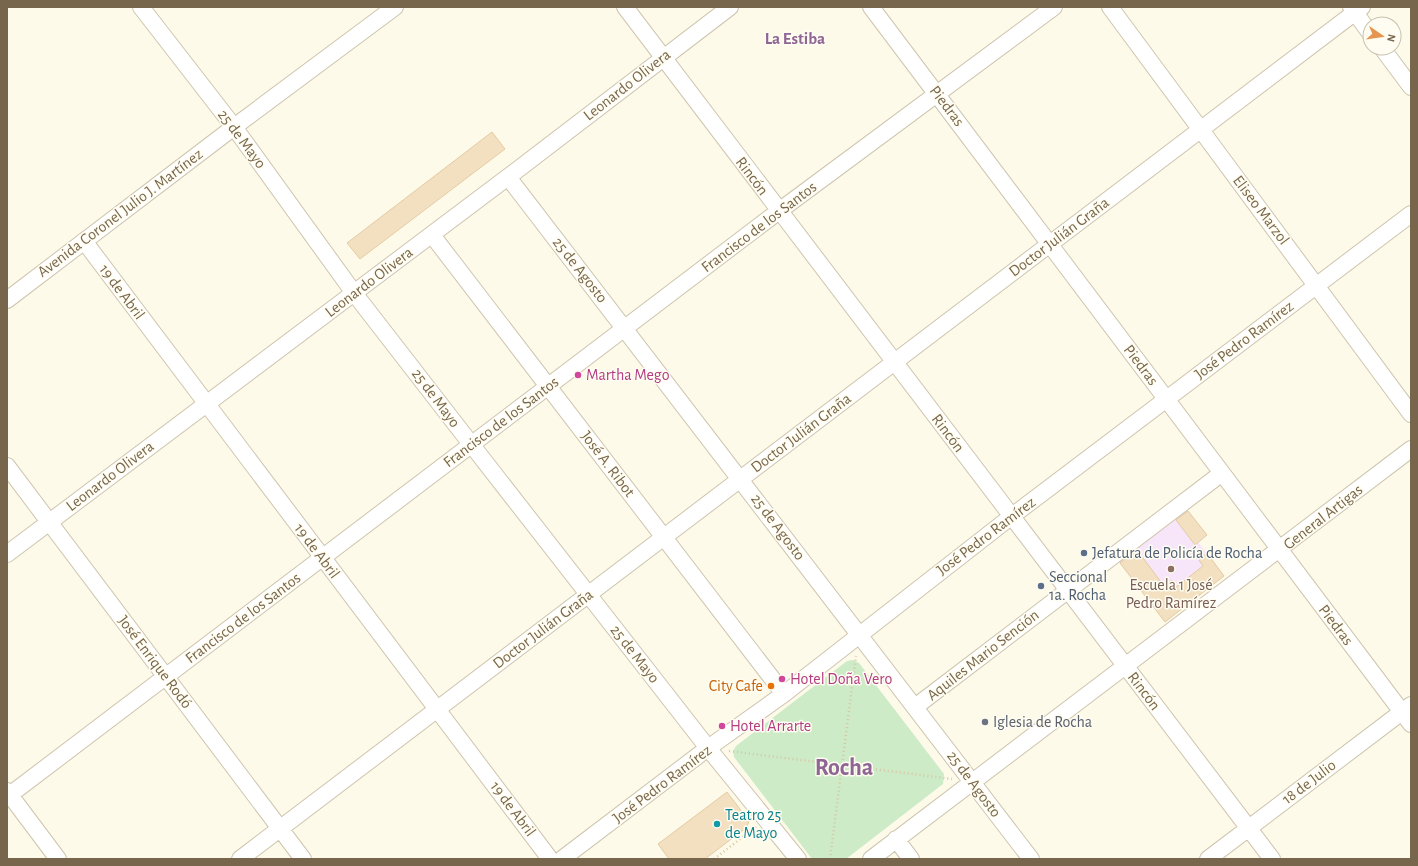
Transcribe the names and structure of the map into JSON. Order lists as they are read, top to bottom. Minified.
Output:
{"streets":{"street":["Leonardo Olivera","Piedras","25 de Mayo","Rincón","Eliseo Marzol","Avenida Coronel Julio J. Martínez","Francisco de los Santos","Doctor Julián Graña","25 de Agosto","19 de Abril","José Pedro Ramírez","José A. Ribot","General Artigas","Aquiles Mario Sención","José Enrique Rodó","18 de Julio"]},"crossings":[["Leonardo Olivera","25 de Mayo"],["Leonardo Olivera","Rincón"],["Leonardo Olivera","25 de Agosto"],["Leonardo Olivera","19 de Abril"],["Leonardo Olivera","José A. Ribot"],["Leonardo Olivera","José Enrique Rodó"],["Piedras","Francisco de los Santos"],["Piedras","Doctor Julián Graña"],["Piedras","José Pedro Ramírez"],["Piedras","General Artigas"],["Piedras","Aquiles Mario Sención"],["Piedras","18 de Julio"],["25 de Mayo","Avenida Coronel Julio J. Martínez"],["25 de Mayo","Francisco de los Santos"],["25 de Mayo","Doctor Julián Graña"],["25 de Mayo","José Pedro Ramírez"],["Rincón","Francisco de los Santos"],["Rincón","Doctor Julián Graña"],["Rincón","José Pedro Ramírez"],["Rincón","General Artigas"],["Rincón","Aquiles Mario Sención"],["Rincón","18 de Julio"],["Eliseo Marzol","Doctor Julián Graña"],["Eliseo Marzol","José Pedro Ramírez"],["Avenida Coronel Julio J. Martínez","19 de Abril"],["Francisco de los Santos","25 de Agosto"],["Francisco de los Santos","19 de Abril"],["Francisco de los Santos","José A. Ribot"],["Francisco de los Santos","José Enrique Rodó"],["Doctor Julián Graña","25 de Agosto"],["Doctor Julián Graña","19 de Abril"],["Doctor Julián Graña","José A. Ribot"],["Doctor Julián Graña","José Enrique Rodó"],["25 de Agosto","José Pedro Ramírez"],["25 de Agosto","General Artigas"],["25 de Agosto","Aquiles Mario Sención"],["José Pedro Ramírez","José A. Ribot"]],"districts":["La Estiba","Rocha"],"places":["Martha Mego","Jefatura de Policía de Rocha","Escuela 1 José Pedro Ramírez","Seccional 1a. Rocha","Hotel Doña Vero","City Cafe","Iglesia de Rocha","Hotel Arrarte","Teatro 25 de Mayo"],"north":"right"}
